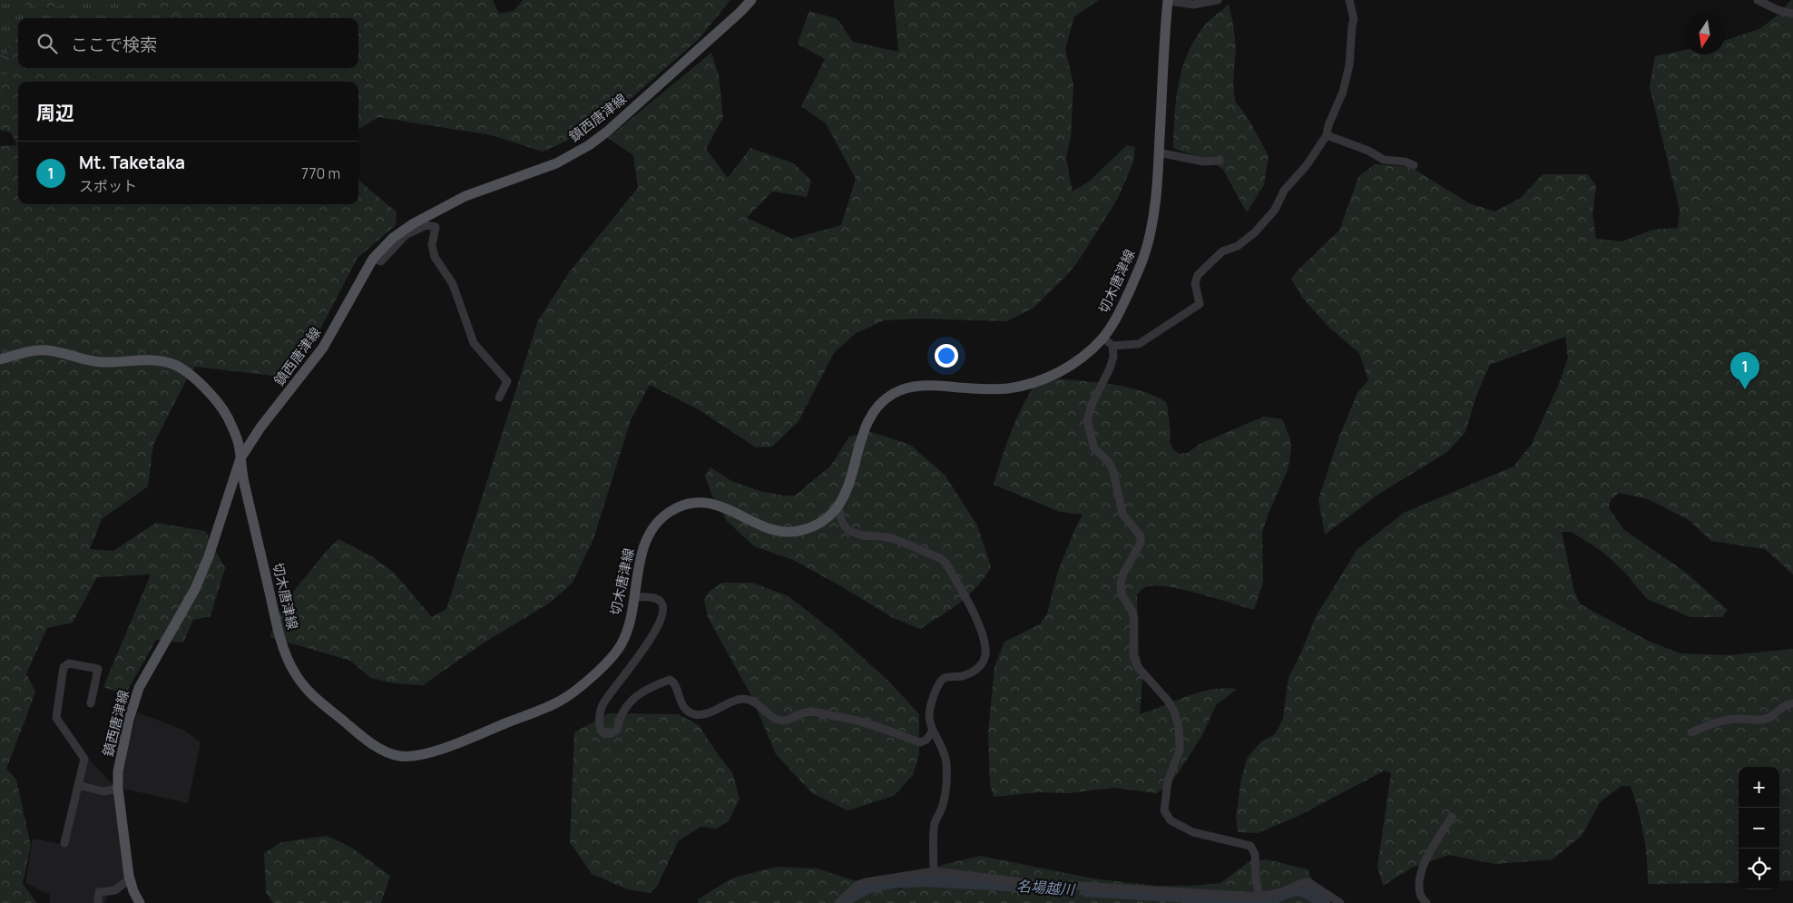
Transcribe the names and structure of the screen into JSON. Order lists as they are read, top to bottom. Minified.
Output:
{"streets":{"main road":["鎮西唐津線","切木唐津線"]},"crossings":[["鎮西唐津線","切木唐津線"]],"water":["名場越川"],"north":"bottom","page":{"search":"ここで検索","heading":"周辺","list":[{"mark":"1","name":"Mt. Taketaka","note":"スポット","value":"770 m"}],"pins":"1","map_buttons":["+","−"]}}
